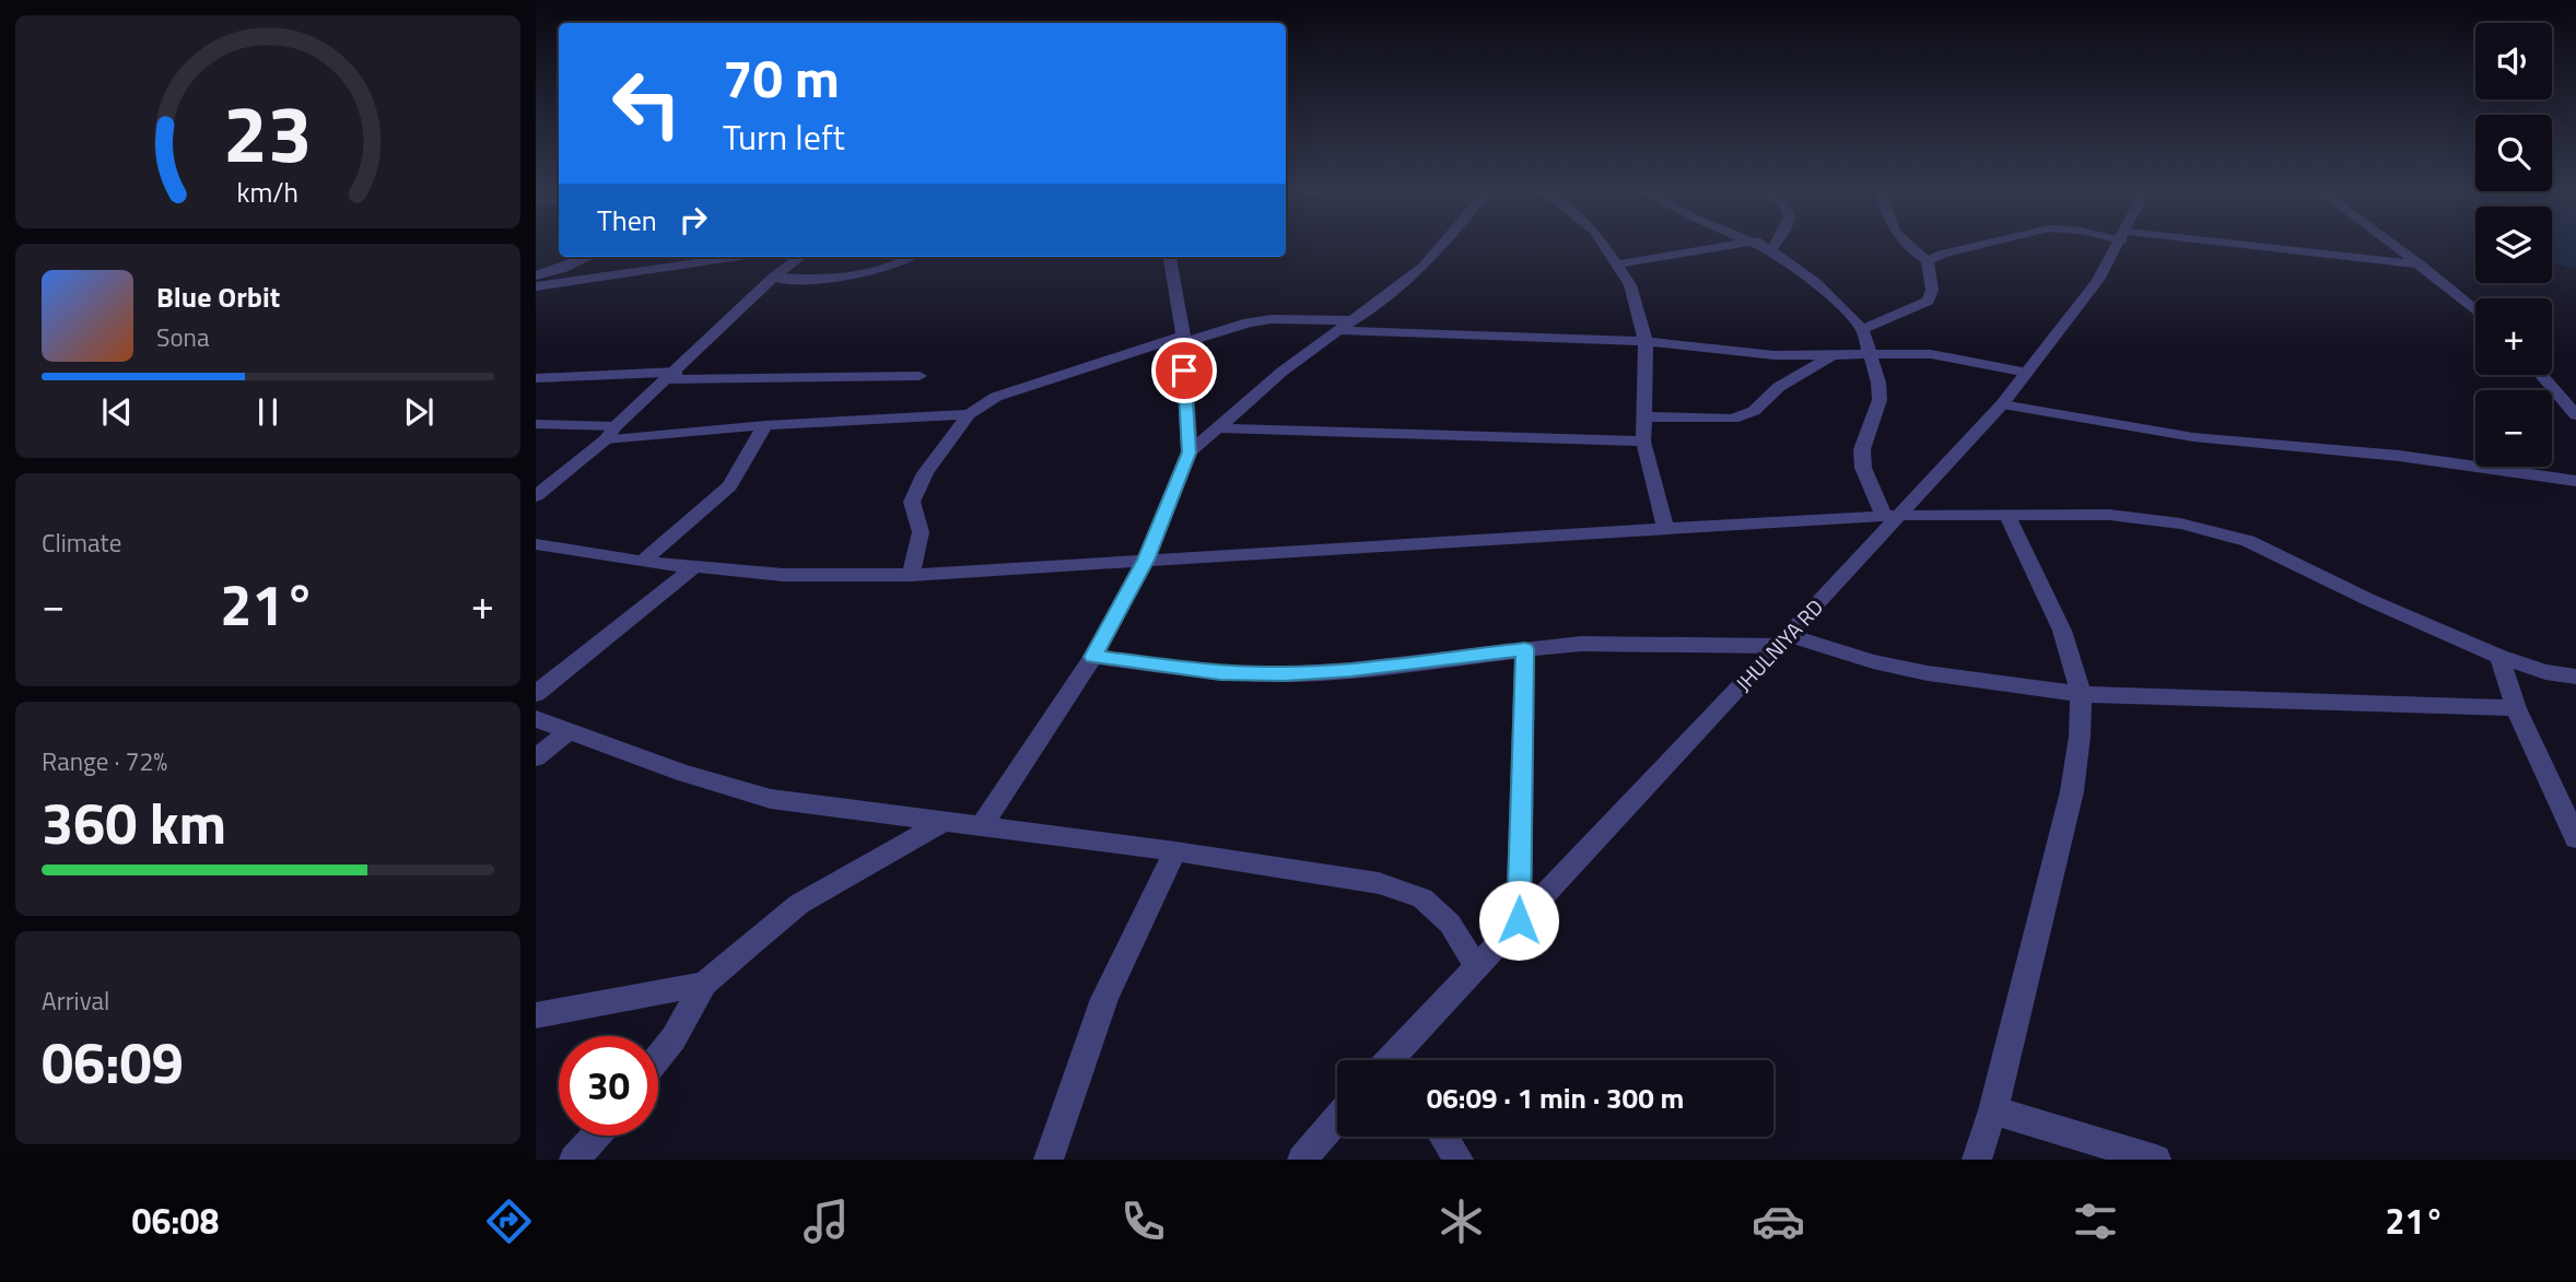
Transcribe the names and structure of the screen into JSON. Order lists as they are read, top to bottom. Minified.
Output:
{"streets":{"street":["JHULNIYA RD"]},"page":{"map_buttons":["+","−"],"turn":["70 m","Turn left"],"then":"Then","song":["Blue Orbit","Sona"],"tile":["Climate",["Range · 72%","360 km"],["Arrival","06:09"]],"heat":["−","21°","+"],"limit":"30","trip":"06:09 · 1 min · 300 m","tabs":["06:08","21°"],"gauge":["23","km/h"]}}
